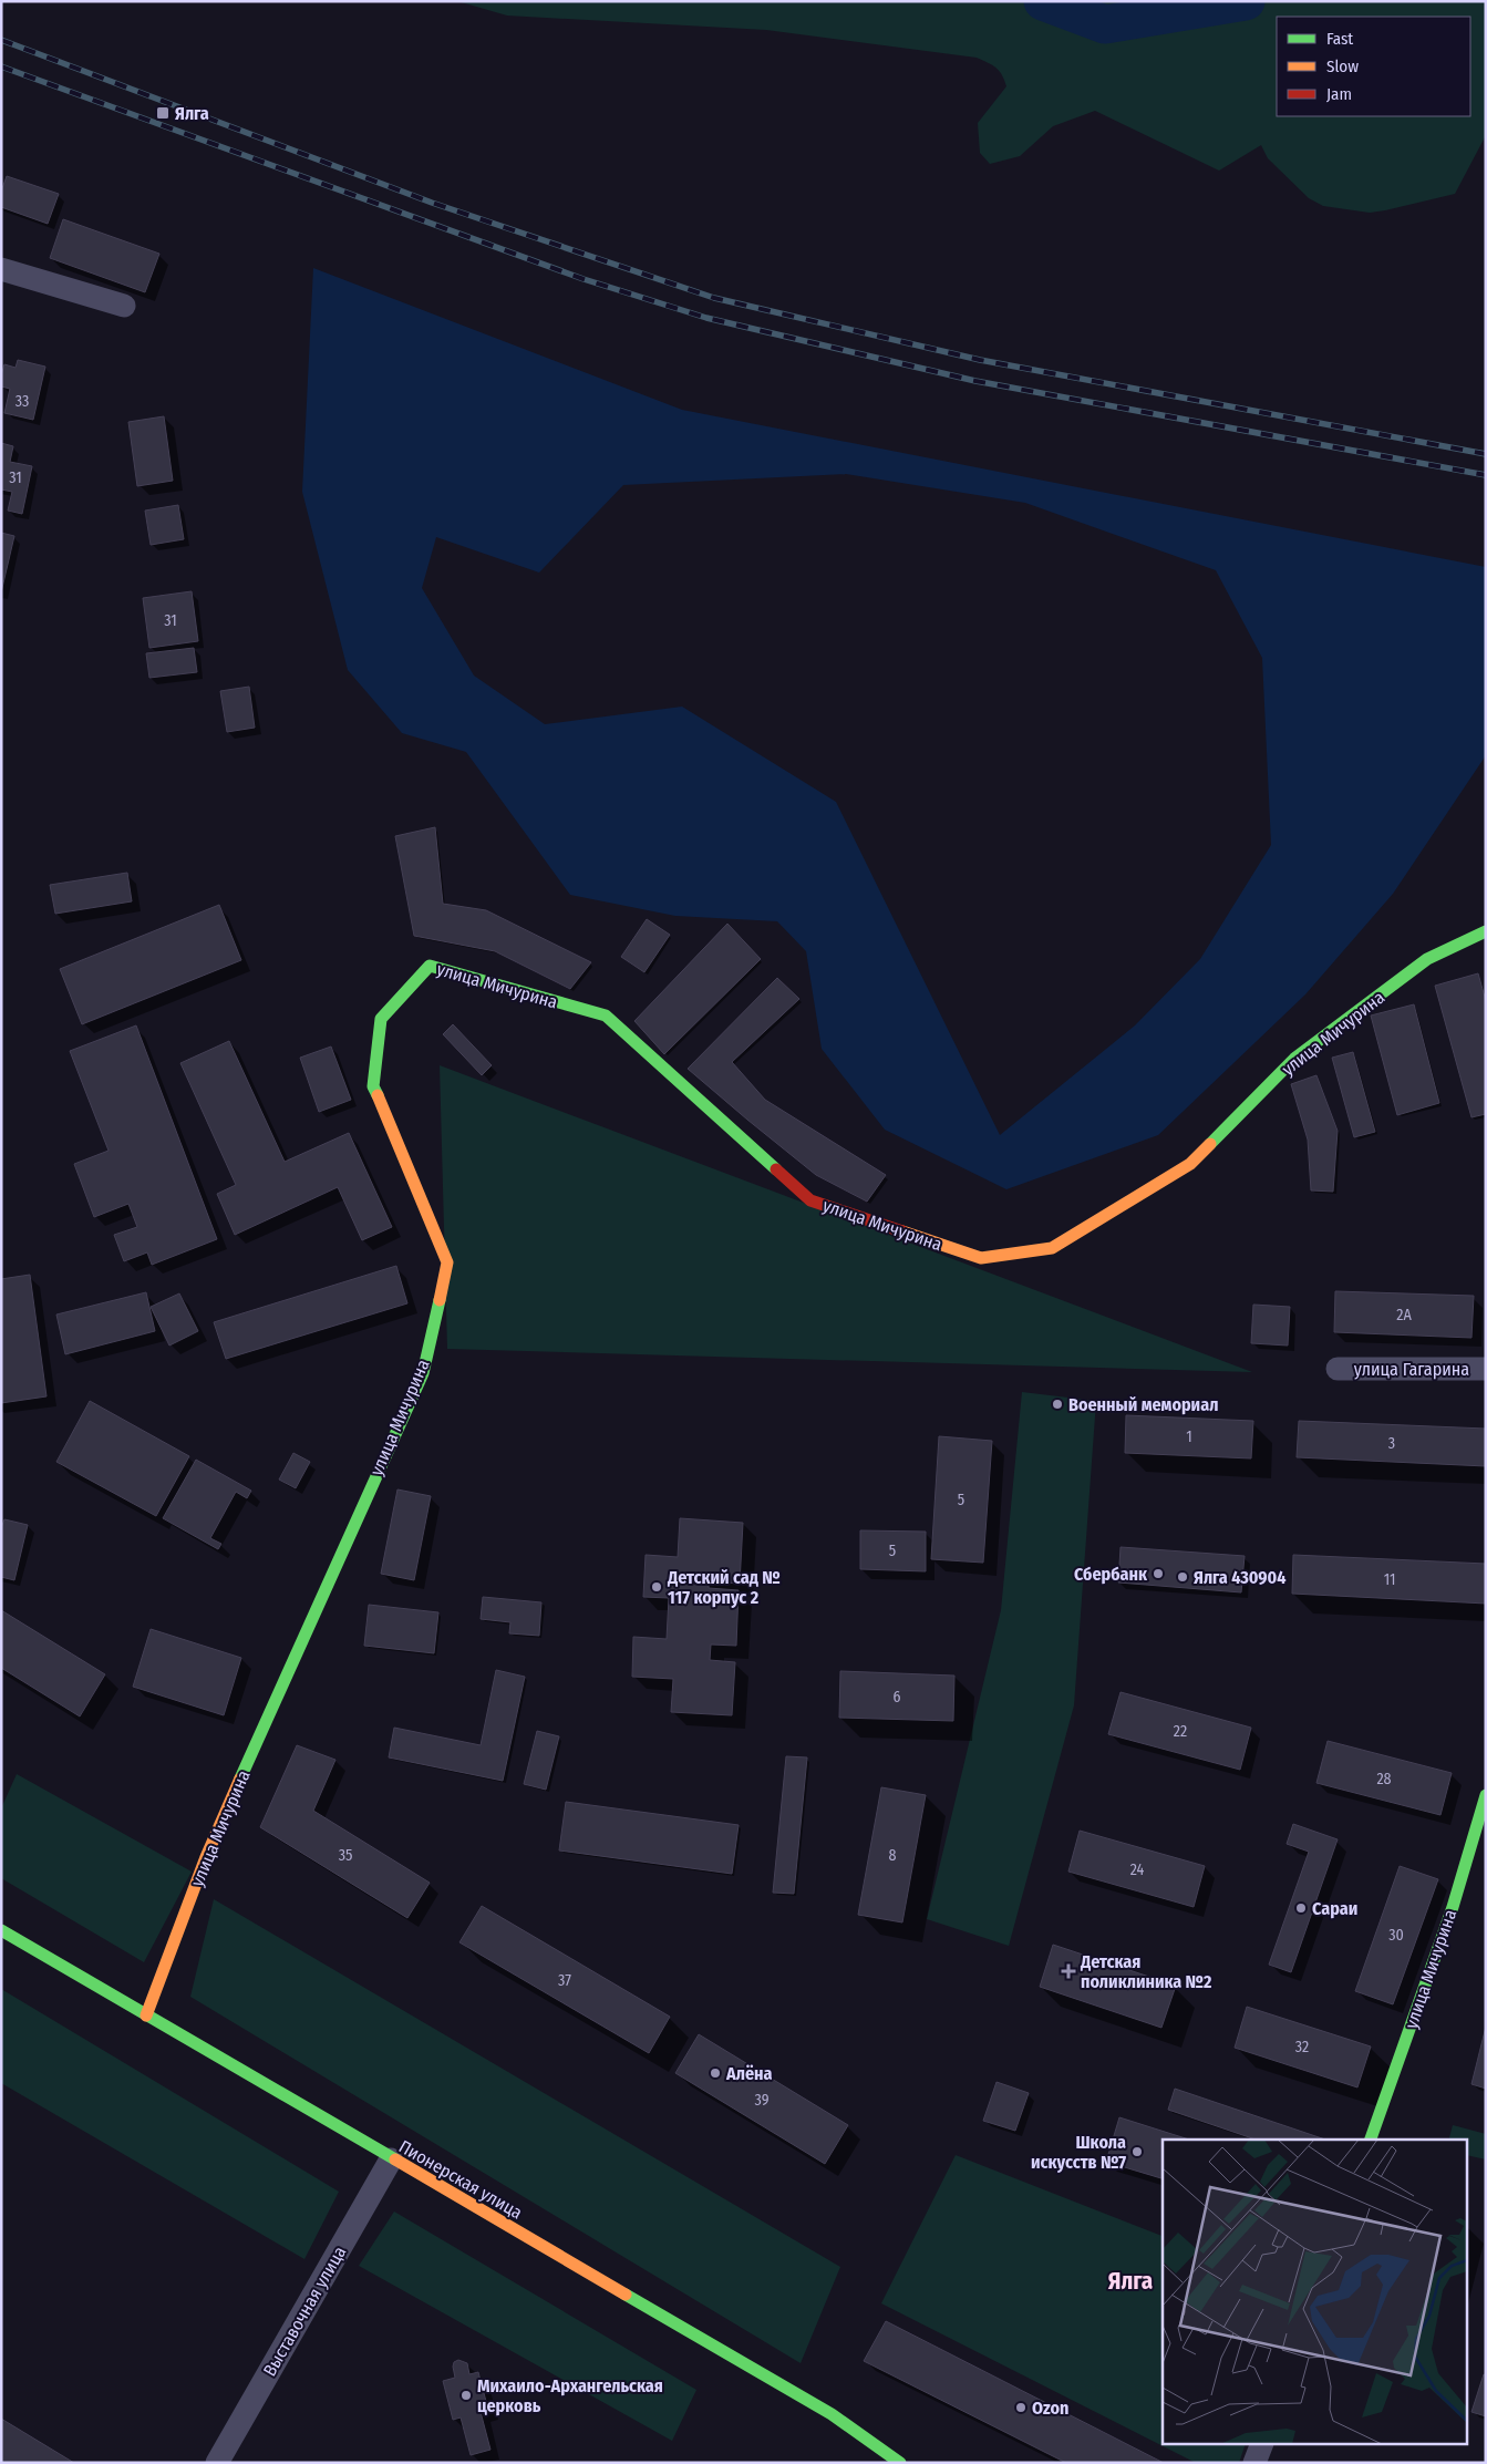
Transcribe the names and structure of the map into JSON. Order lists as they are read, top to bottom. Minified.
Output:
{"streets":{"street":["улица Мичурина","улица Гагарина","Пионерская улица","Выставочная улица"]},"crossings":[["улица Мичурина","Пионерская улица"],["Пионерская улица","Выставочная улица"]],"districts":["Ялга"],"places":{"transit":["Ялга"],"other":["Военный мемориал","Сбербанк","Ялга 430904","Детский сад № 117 корпус 2","Сараи","Алёна","Школа искусств №7","Михаило-Архангельская церковь","Ozon"],"health":["Детская поликлиника №2"]},"house_numbers":["33","31","31","2А","1","3","5","5","11","6","22","28","35","8","24","30","37","32","39"],"legend":["Fast","Slow","Jam"]}
